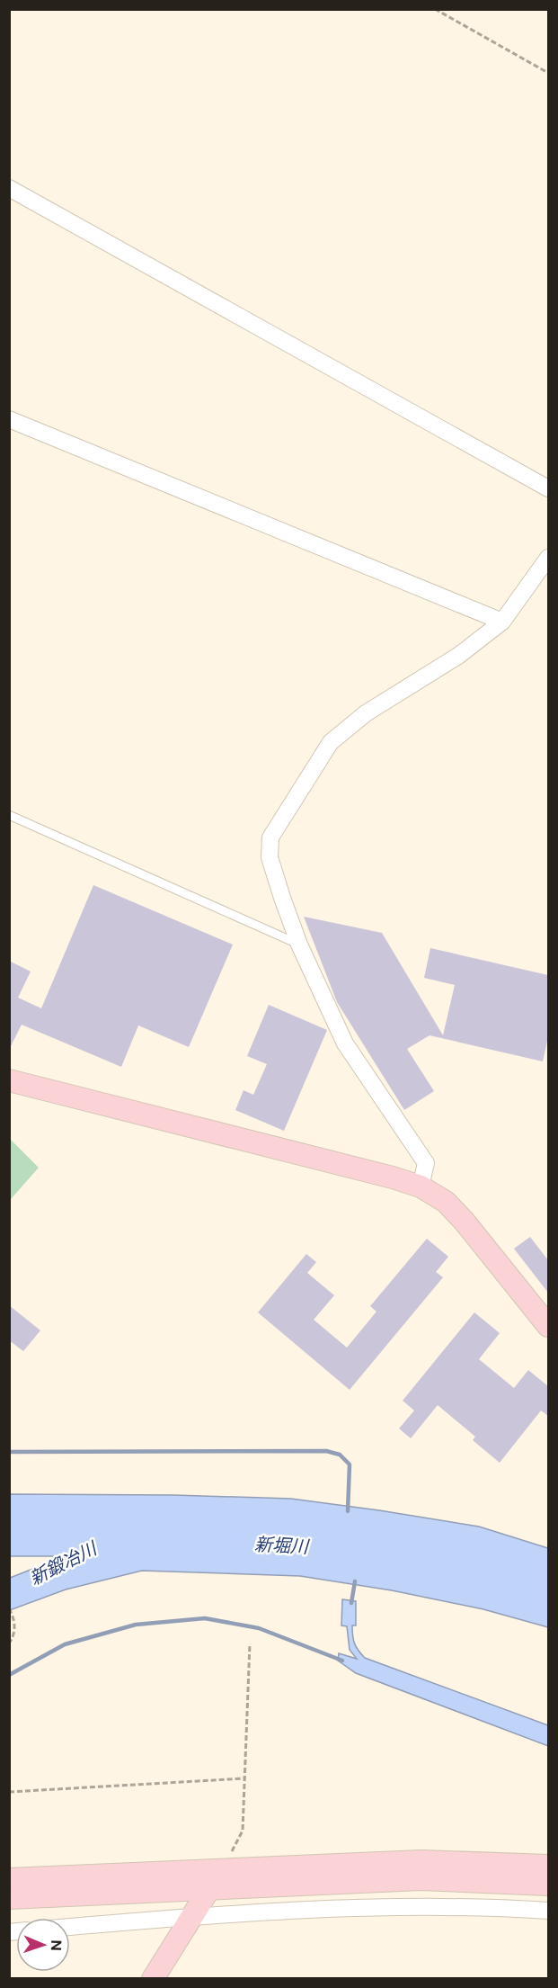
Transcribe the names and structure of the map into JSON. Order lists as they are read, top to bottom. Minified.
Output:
{"water":["新堀川","新鍛冶川"],"north":"right"}
